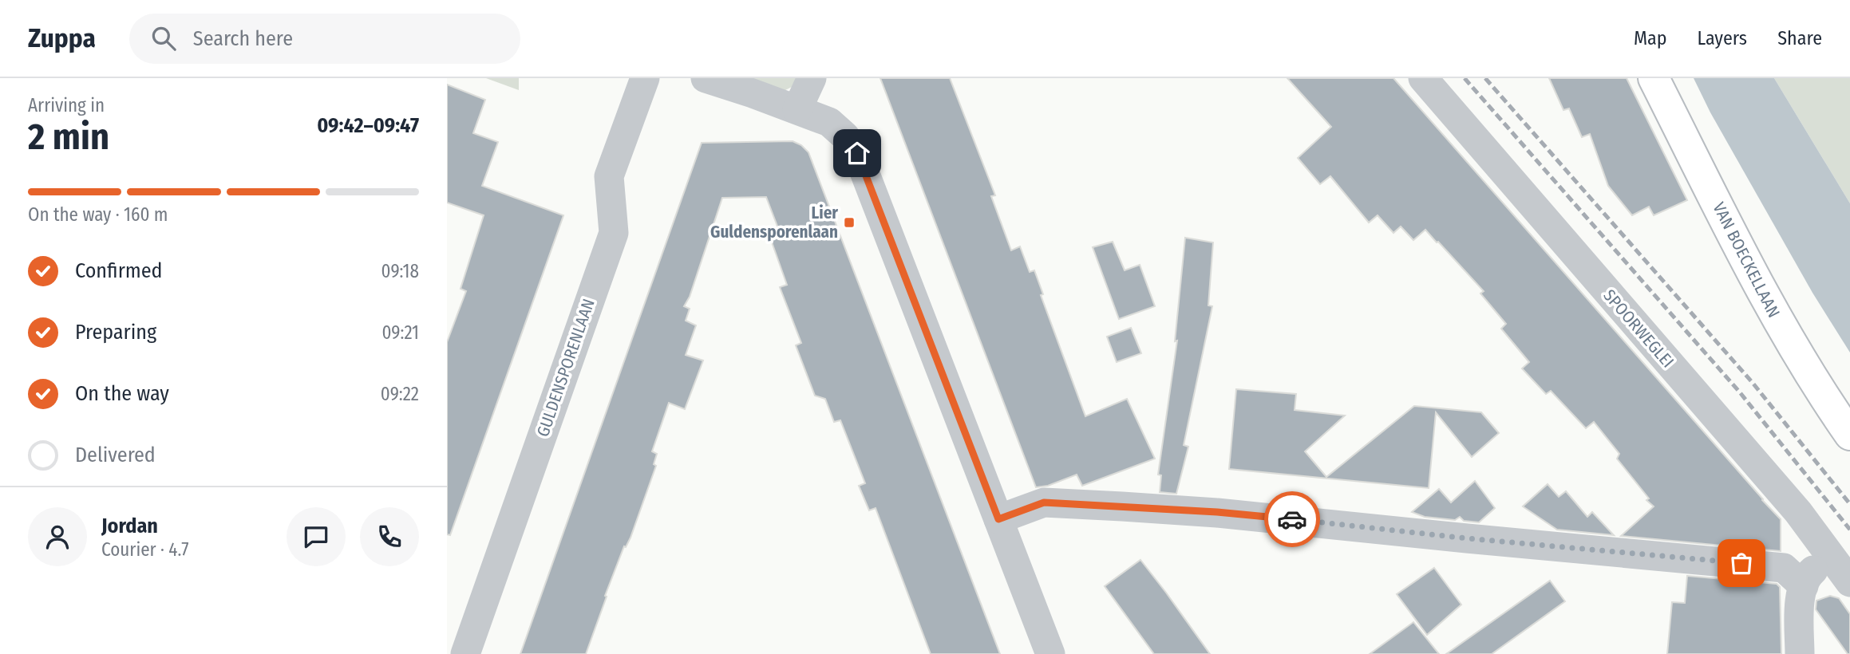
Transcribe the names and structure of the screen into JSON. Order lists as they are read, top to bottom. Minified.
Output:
{"streets":{"street":["VAN BOECKELLAAN","SPOORWEGLEI","GULDENSPORENLAAN"]},"places":{"transit":["Lier Guldensporenlaan"]},"page":{"header":"Zuppa","search":"Search here","nav":["Map","Layers","Share"],"heading":["2 min","Arriving in","09:42–09:47"],"panel":["Jordan","Courier · 4.7"],"bar":"On the way · 160 m","list":[["Confirmed","09:18"],["Preparing","09:21"],["On the way","09:22"],"Delivered"]}}
